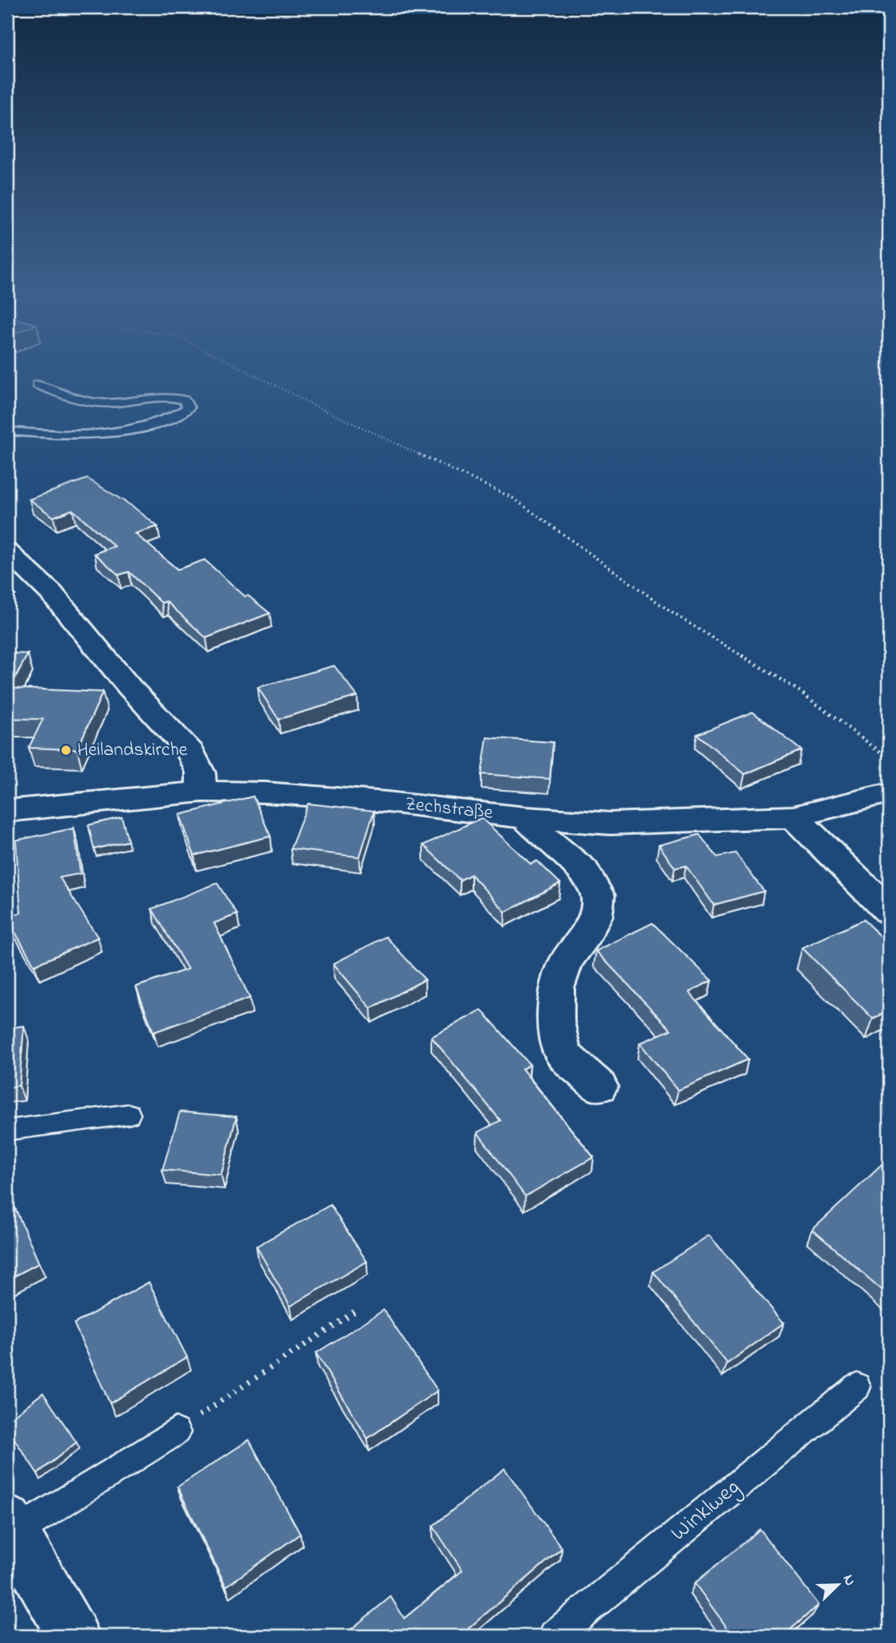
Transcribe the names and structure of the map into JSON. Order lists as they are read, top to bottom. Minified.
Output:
{"streets":{"street":["Zechstraße"],"lane":["Winklweg"]},"places":["Heilandskirche"],"north":"top right"}
